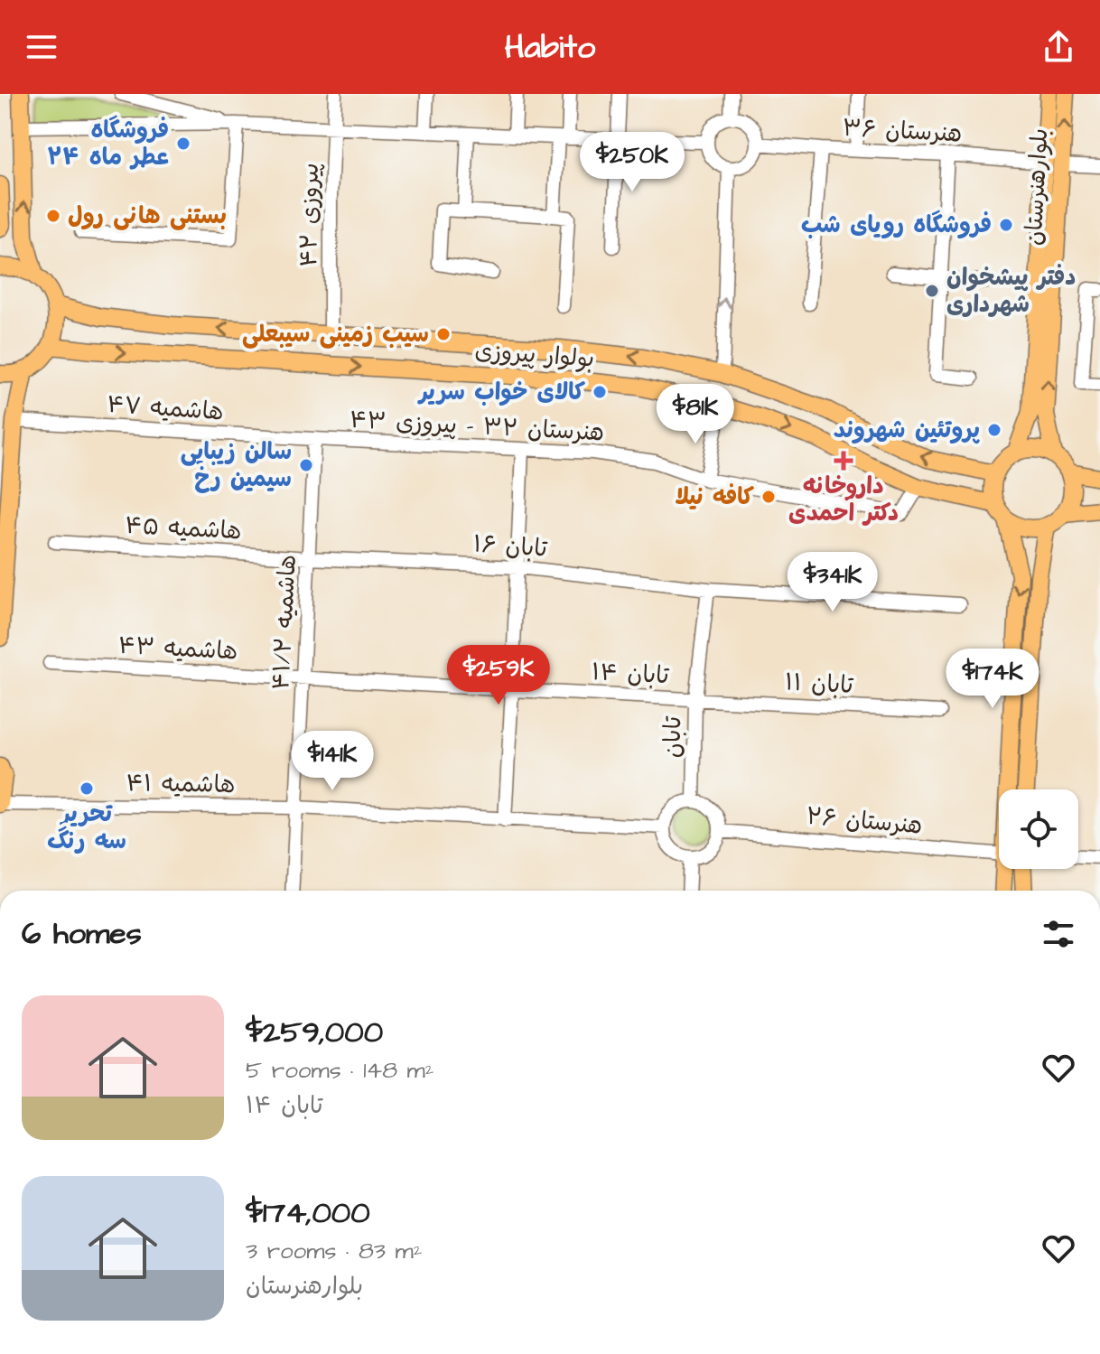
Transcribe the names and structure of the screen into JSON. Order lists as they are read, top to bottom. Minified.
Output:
{"streets":{"main road":["بلوارهنرستان","بولوار پیروزی"],"street":["هنرستان ۳۶","پیروزی ۴۲","هاشمیه ۴۷","هنرستان ۳۲ - پیروزی ۴۳","هاشمیه ۴۵","تابان ۱۶","هاشمیه ۴۱/۲","هاشمیه ۴۳","تابان ۱۴","تابان ۱۱","تابان","هاشمیه ۴۱","هنرستان ۲۶"]},"crossings":[["هنرستان ۳۶","بلوارهنرستان"],["بلوارهنرستان","بولوار پیروزی"],["پیروزی ۴۲","بولوار پیروزی"],["بولوار پیروزی","هنرستان ۳۲ - پیروزی ۴۳"],["هاشمیه ۴۷","هنرستان ۳۲ - پیروزی ۴۳"],["هاشمیه ۴۷","هاشمیه ۴۱/۲"],["هنرستان ۳۲ - پیروزی ۴۳","هاشمیه ۴۱/۲"],["هاشمیه ۴۵","تابان ۱۶"],["هاشمیه ۴۵","هاشمیه ۴۱/۲"],["تابان ۱۶","هاشمیه ۴۱/۲"],["تابان ۱۶","تابان"],["هاشمیه ۴۱/۲","هاشمیه ۴۳"],["هاشمیه ۴۱/۲","تابان ۱۴"],["هاشمیه ۴۱/۲","هاشمیه ۴۱"],["هاشمیه ۴۳","تابان ۱۴"],["تابان ۱۴","تابان ۱۱"],["تابان ۱۴","تابان"],["تابان ۱۱","تابان"],["تابان","هاشمیه ۴۱"],["تابان","هنرستان ۲۶"],["هاشمیه ۴۱","هنرستان ۲۶"]],"places":{"other":["فروشگاه عطر ماه ۲۴","بستنی هانی رول","فروشگاه رویای شب","دفتر پیشخوان شهرداری","سیب زمینی سیبعلی","کالای خواب سریر","پروتئین شهروند","سالن زیبایی سیمین رخ","کافه نیلا","تحریر سه رنگ"],"health":["داروخانه دکتر احمدی"]},"page":{"header":"Habito","price":["$250K","$81K","$341K","$259K","$174K","$141K"],"heading":"6 homes","list":[{"name":"$259,000","note":"5 rooms · 148 m² · تابان ۱۴"},{"name":"$174,000","note":"3 rooms · 83 m² · بلوارهنرستان"}]}}
